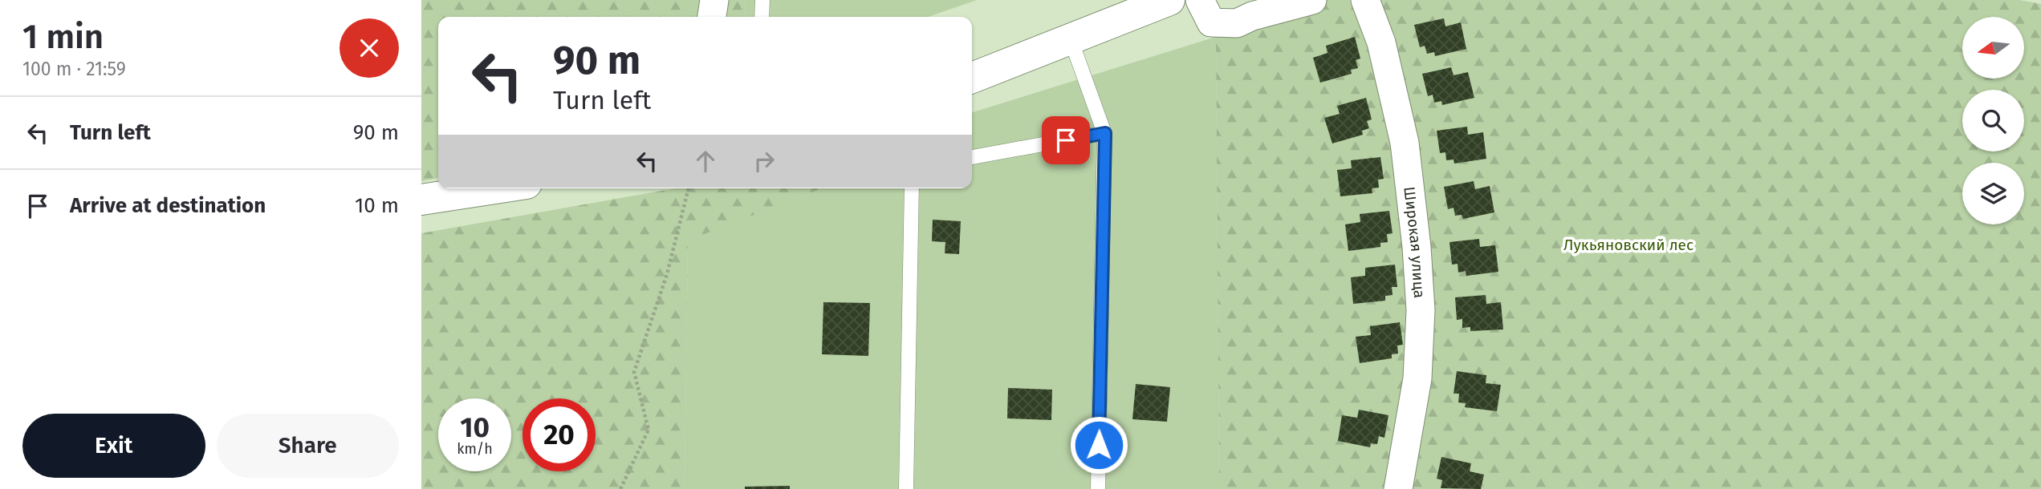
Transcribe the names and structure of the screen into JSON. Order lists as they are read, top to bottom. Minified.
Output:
{"streets":{"street":["Широкая улица"]},"parks":["Лукьяновский лес"],"north":"left","page":{"heading":["1 min","100 m · 21:59"],"turn":["90 m","Turn left"],"list":[{"name":"Turn left","value":"90 m"},{"name":"Arrive at destination","value":"10 m"}],"speed":"10 km/h","limit":"20","buttons":["Exit","Share"]}}
